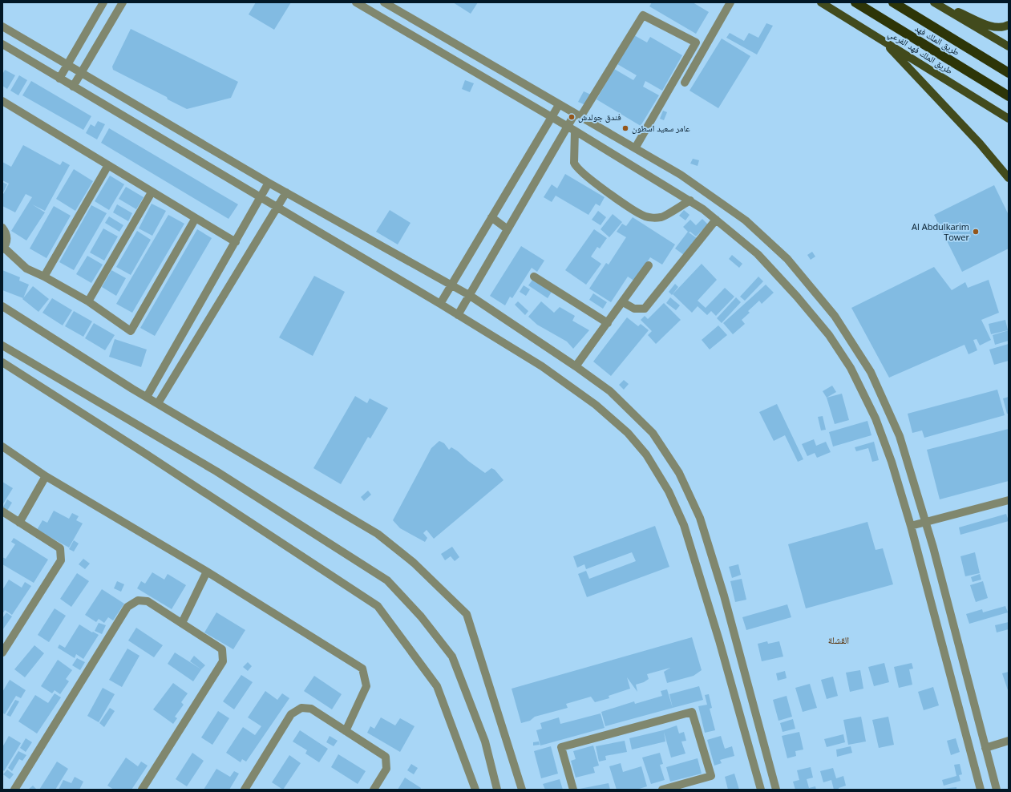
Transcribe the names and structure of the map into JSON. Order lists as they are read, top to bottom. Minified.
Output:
{"streets":{"highway":["طريق الملك فهد"],"main road":["طريق الملك فهد الفرعي"]},"districts":["القشلة"],"places":["فندق جولدش","عامر سعيد اسطون","Al Abdulkarim Tower"]}
